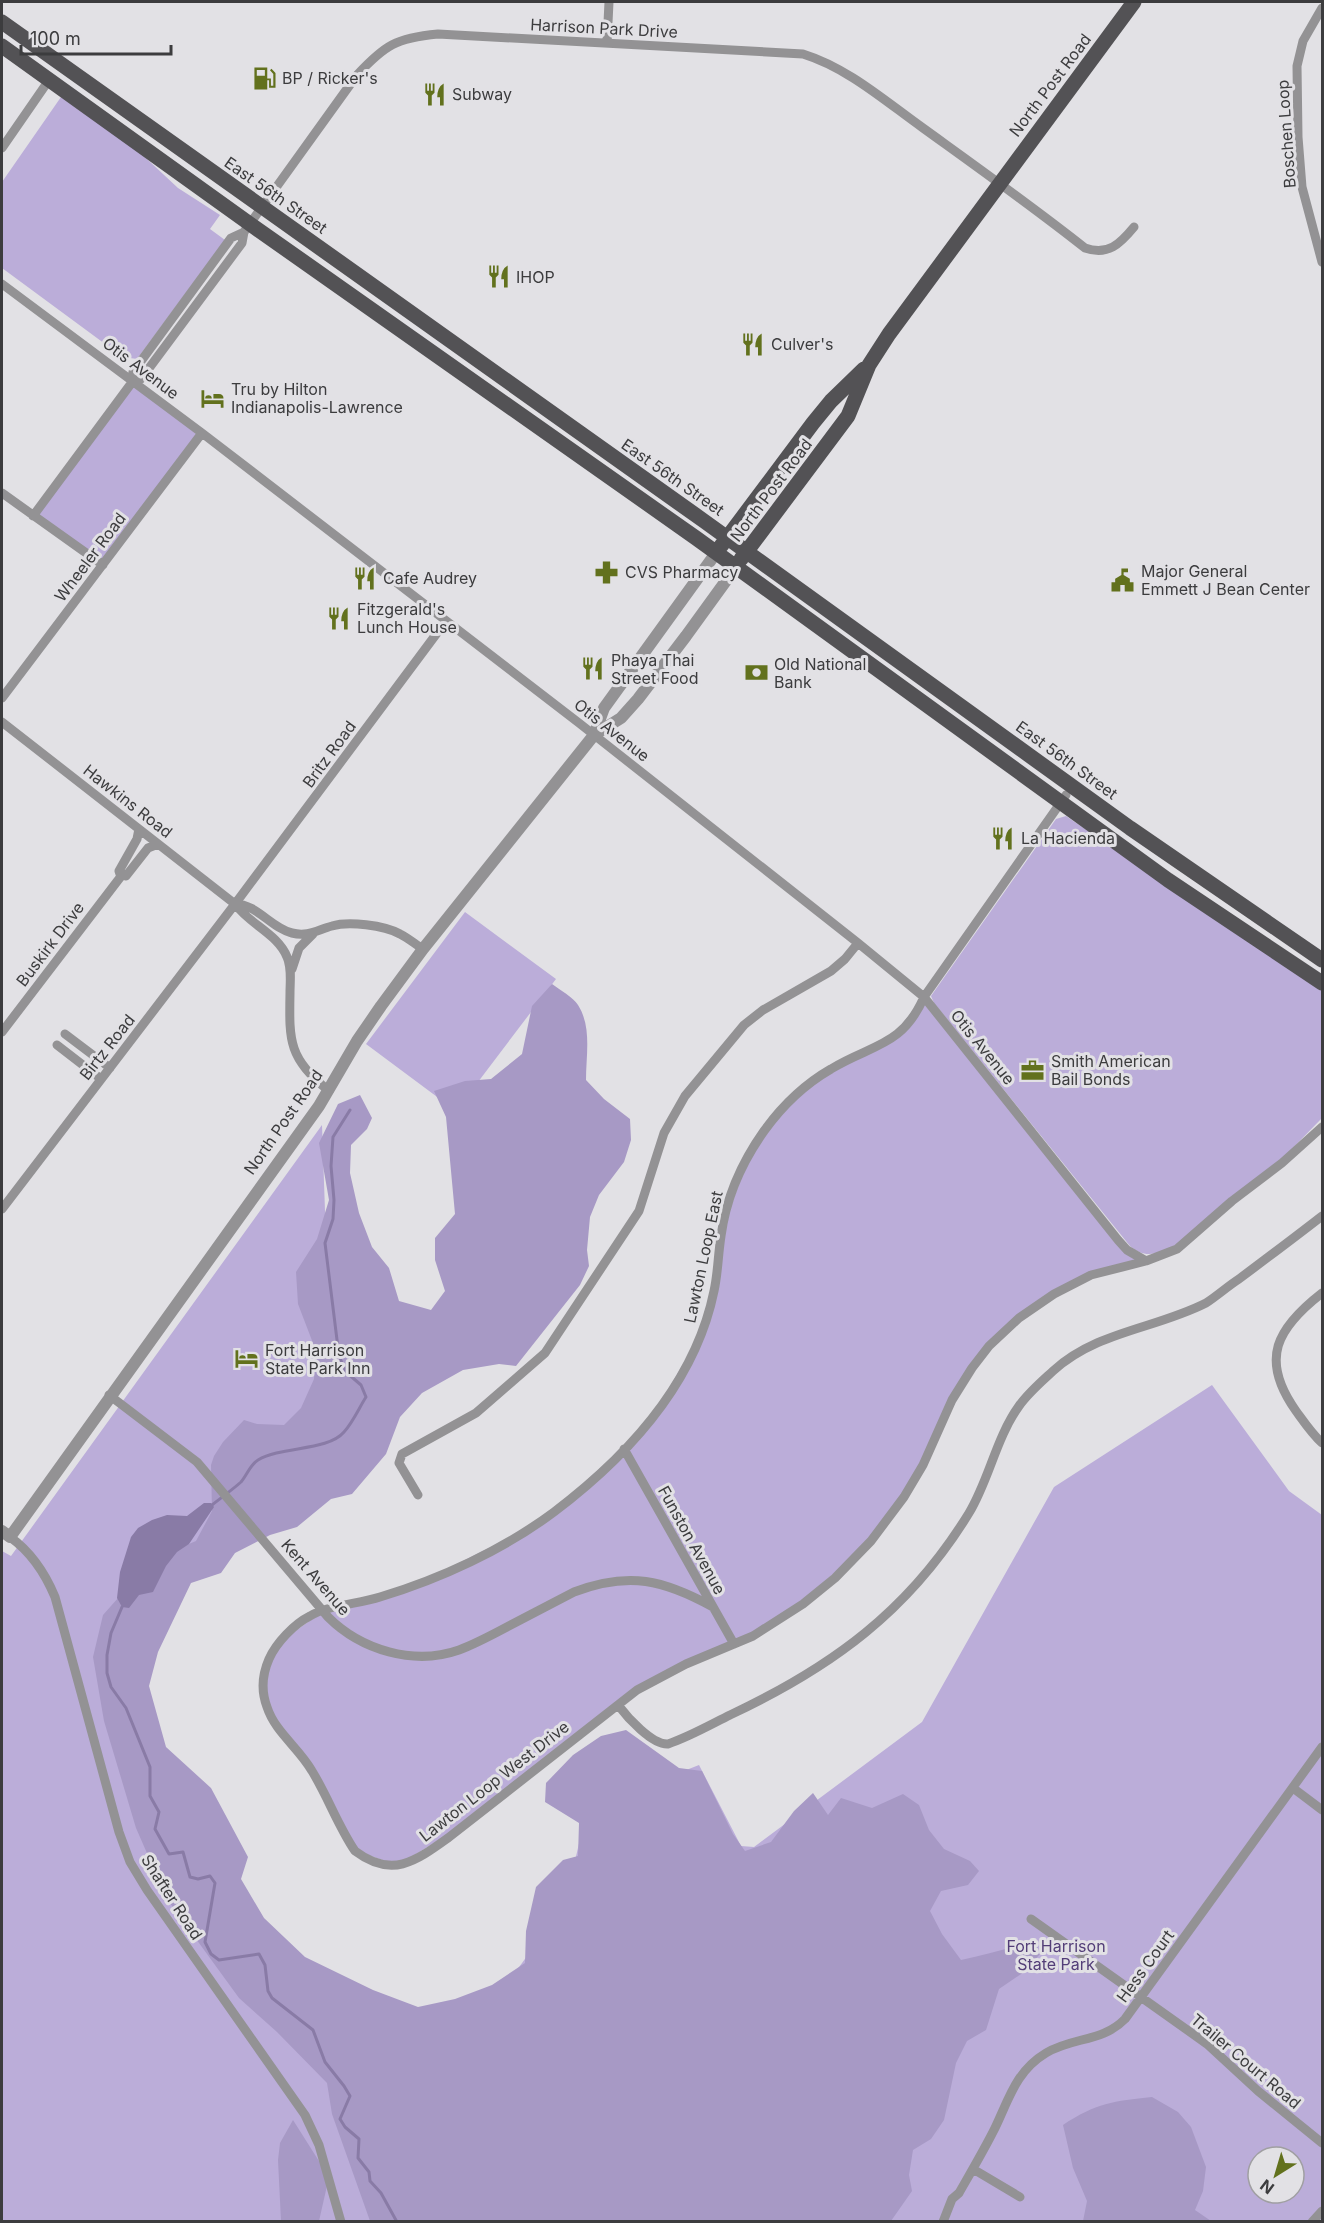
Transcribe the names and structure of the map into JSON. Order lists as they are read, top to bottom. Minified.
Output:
{"streets":{"main road":["North Post Road","East 56th Street"],"street":["Harrison Park Drive","Boschen Loop","Otis Avenue","Wheeler Road","Britz Road","Hawkins Road","Buskirk Drive","Birtz Road","Lawton Loop East","Funston Avenue","Kent Avenue","Lawton Loop West Drive","Shafter Road","Hess Court","Trailer Court Road"]},"crossings":[["Harrison Park Drive","North Post Road"],["Harrison Park Drive","East 56th Street"],["Harrison Park Drive","Otis Avenue"],["North Post Road","East 56th Street"],["North Post Road","Otis Avenue"],["North Post Road","Hawkins Road"],["North Post Road","Kent Avenue"],["North Post Road","Shafter Road"],["East 56th Street","Lawton Loop East"],["Otis Avenue","Wheeler Road"],["Otis Avenue","Britz Road"],["Otis Avenue","Lawton Loop East"],["Otis Avenue","Lawton Loop West Drive"],["Britz Road","Hawkins Road"],["Britz Road","Birtz Road"],["Hawkins Road","Buskirk Drive"],["Hawkins Road","Birtz Road"],["Lawton Loop East","Funston Avenue"],["Lawton Loop East","Kent Avenue"],["Lawton Loop East","Lawton Loop West Drive"],["Funston Avenue","Kent Avenue"],["Funston Avenue","Lawton Loop West Drive"],["Kent Avenue","Lawton Loop West Drive"],["Hess Court","Trailer Court Road"]],"parks":["Fort Harrison State Park"],"places":{"fuel station":["BP / Ricker's"],"restaurant":["Subway","IHOP","Culver's","Cafe Audrey","Fitzgerald's Lunch House","Phaya Thai Street Food","La Hacienda"],"hotel":["Tru by Hilton Indianapolis-Lawrence","Fort Harrison State Park Inn"],"pharmacy":["CVS Pharmacy"],"public building":["Major General Emmett J Bean Center"],"bank":["Old National Bank"],"office":["Smith American Bail Bonds"]},"scale_bar":"100 m","north":"bottom left"}
